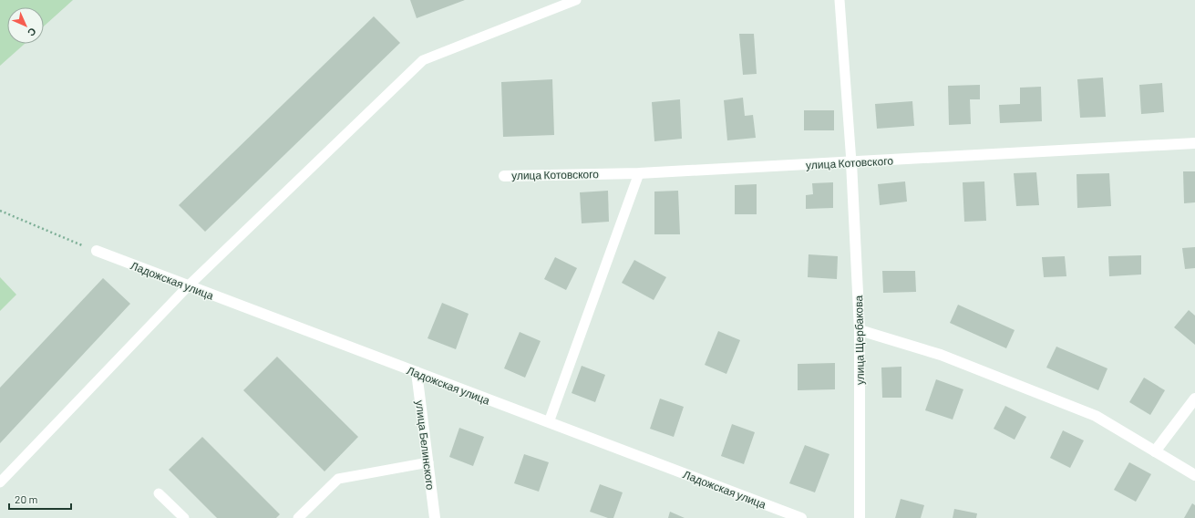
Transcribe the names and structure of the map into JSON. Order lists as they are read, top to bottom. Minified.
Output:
{"streets":{"street":["улица Котовского","Ладожская улица","улица Щербакова","улица Белинского"]},"crossings":[["улица Котовского","улица Щербакова"],["Ладожская улица","улица Белинского"]],"scale_bar":"20 m","north":"bottom right"}
